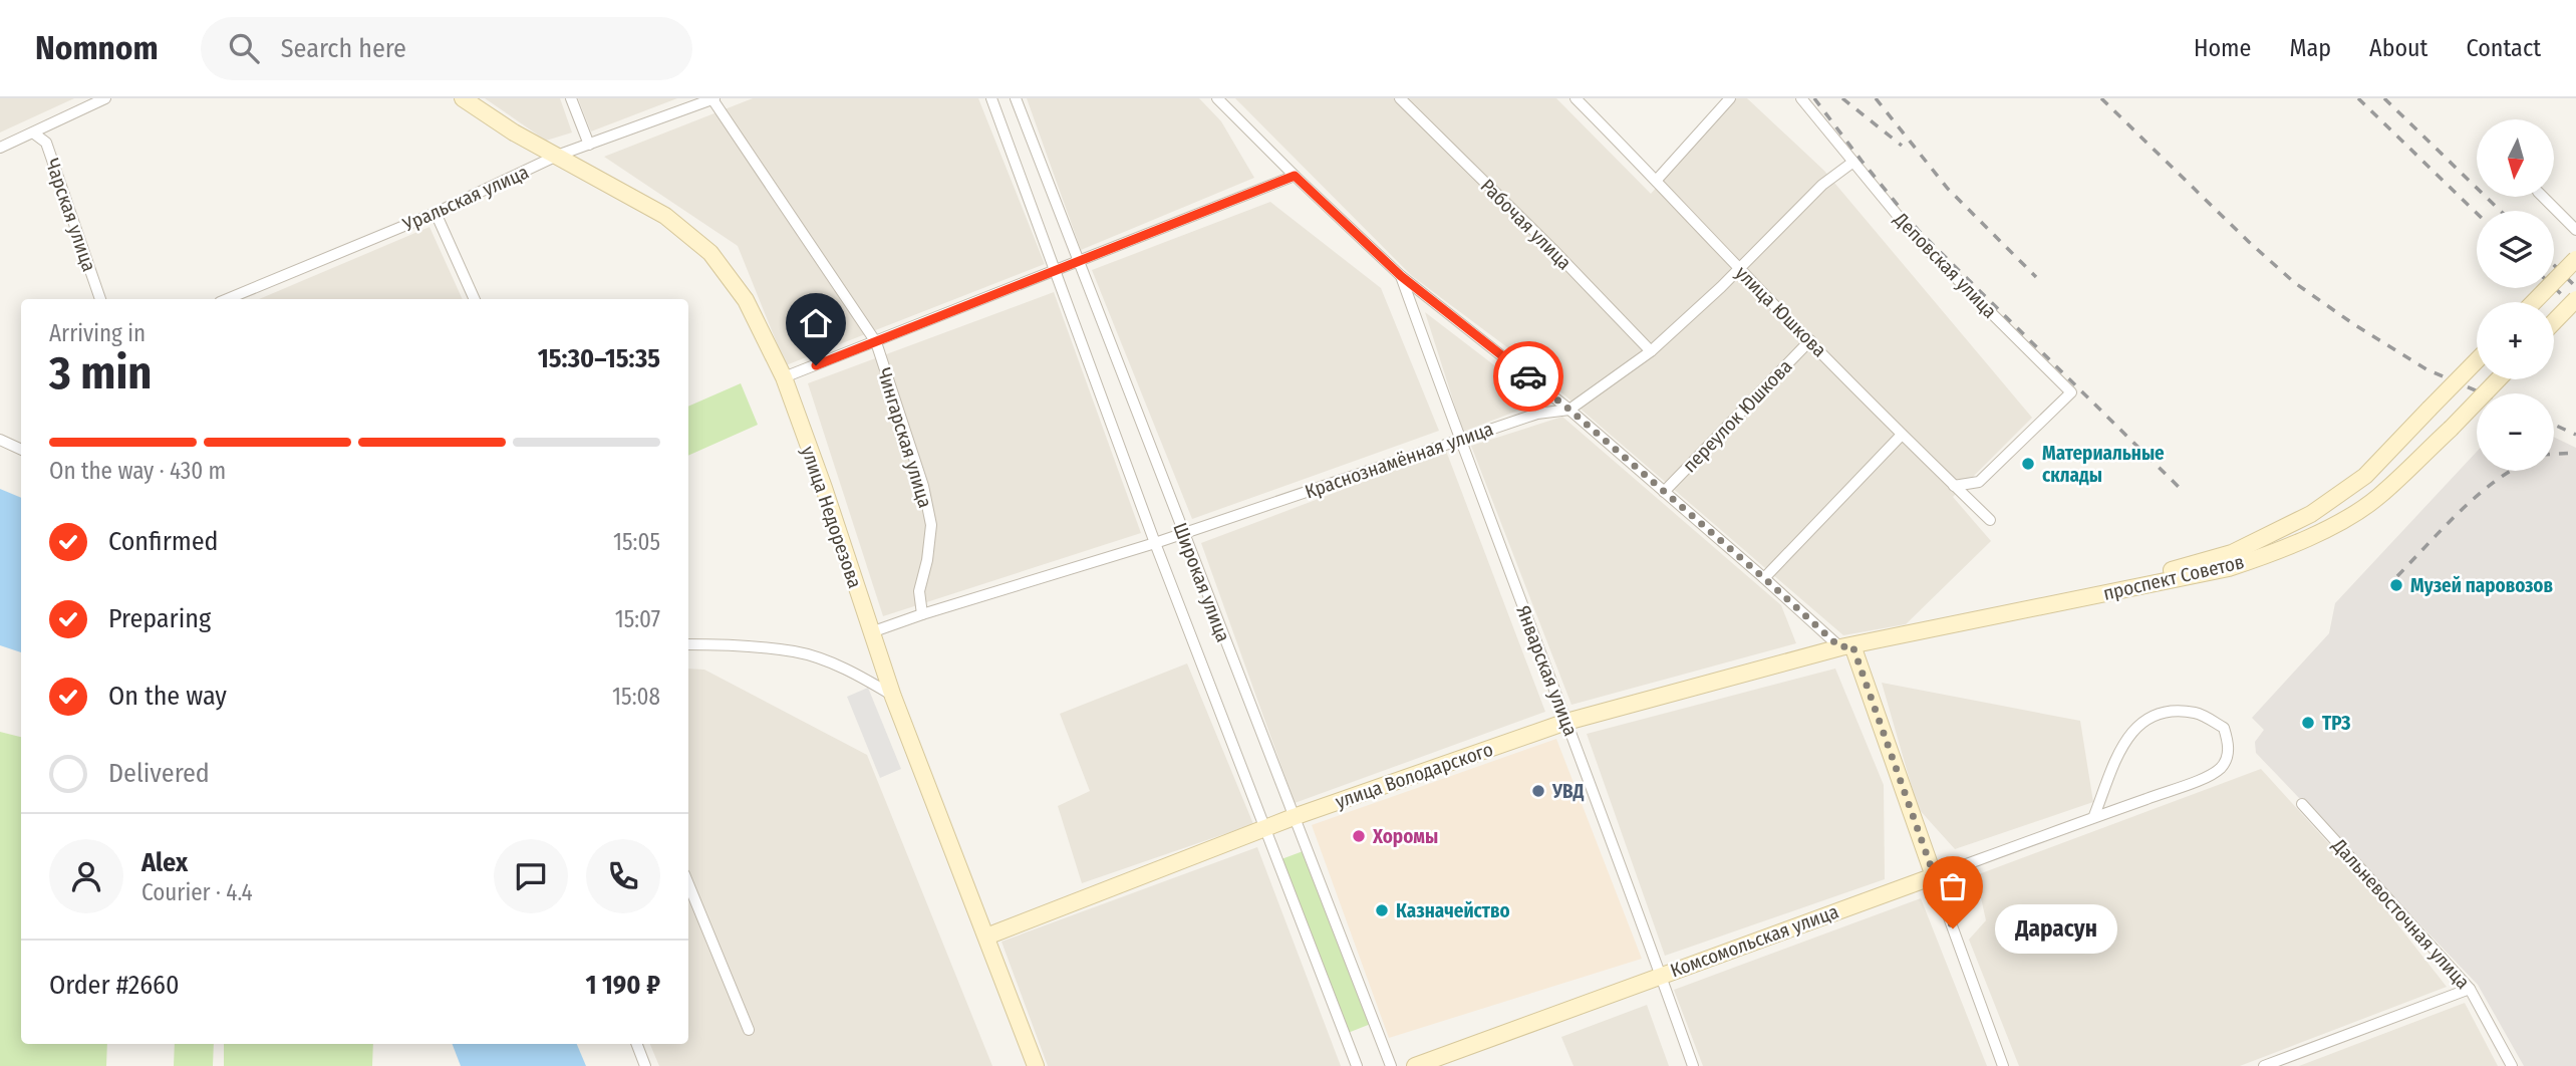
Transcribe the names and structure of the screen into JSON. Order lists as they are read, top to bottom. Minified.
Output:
{"streets":{"main road":["улица Недорезова","проспект Советов","улица Володарского","Комсомольская улица"],"street":["Уральская улица","Чарская улица","Рабочая улица","Деповская улица","улица Юшкова","переулок Юшкова","Чингарская улица","Краснознамённая улица","Широкая улица","Январская улица","Дальневосточная улица"]},"crossings":[["Уральская улица","Чингарская улица"],["Уральская улица","улица Недорезова"],["Рабочая улица","Краснознамённая улица"],["Деповская улица","улица Юшкова"],["Деповская улица","Краснознамённая улица"],["улица Юшкова","переулок Юшкова"],["улица Юшкова","Краснознамённая улица"],["Чингарская улица","Краснознамённая улица"],["Краснознамённая улица","улица Недорезова"],["Краснознамённая улица","Широкая улица"],["Краснознамённая улица","Январская улица"],["улица Недорезова","улица Володарского"],["проспект Советов","улица Володарского"],["Широкая улица","улица Володарского"],["Январская улица","улица Володарского"],["Январская улица","Комсомольская улица"]],"places":["Материальные склады","Музей паровозов","ТРЗ","УВД","Хоромы","Казначейство","Дарасун"],"north":"bottom","page":{"header":"Nomnom","search":"Search here","nav":["Home","Map","About","Contact"],"map_buttons":["+","−"],"heading":["3 min","Arriving in","15:30–15:35"],"panel":["Alex","Courier · 4.4","Order #2660","1 190 ₽"],"bar":"On the way · 430 m","list":[["Confirmed","15:05"],["Preparing","15:07"],["On the way","15:08"],"Delivered"],"bubble":"Дарасун"}}
